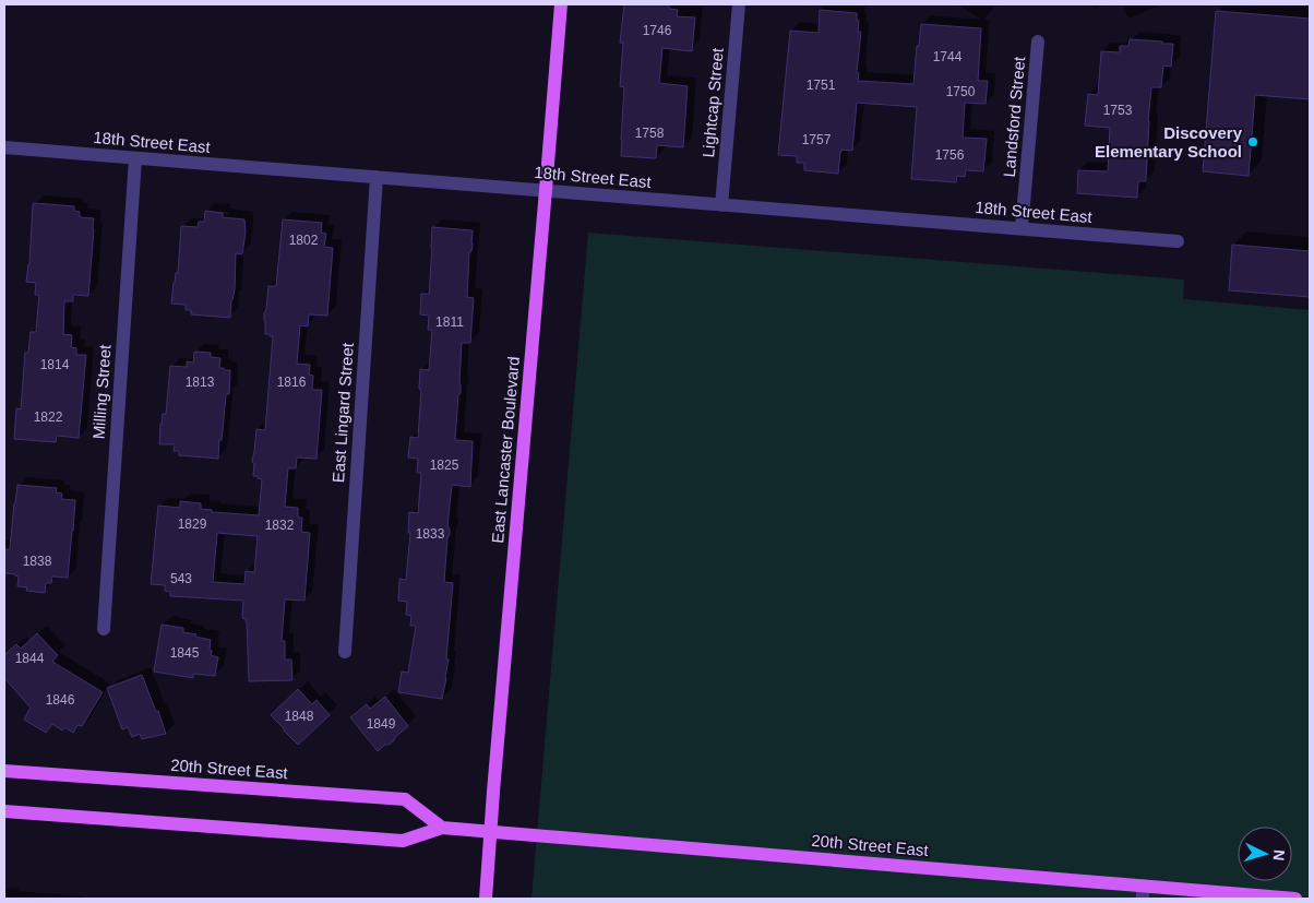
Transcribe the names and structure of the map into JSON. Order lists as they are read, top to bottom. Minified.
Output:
{"streets":{"main road":["East Lancaster Boulevard","20th Street East"],"street":["Lightcap Street","Landsford Street","18th Street East","Milling Street","East Lingard Street"]},"crossings":[["Lightcap Street","18th Street East"],["Landsford Street","18th Street East"],["18th Street East","Milling Street"],["18th Street East","East Lingard Street"],["18th Street East","East Lancaster Boulevard"],["East Lancaster Boulevard","20th Street East"]],"places":["Discovery Elementary School"],"house_numbers":["1746","1744","1751","1750","1753","1758","1757","1756","1802","1811","1814","1813","1816","1822","1825","1829","1832","1833","1838","543","1845","1844","1846","1848","1849"],"north":"right"}
